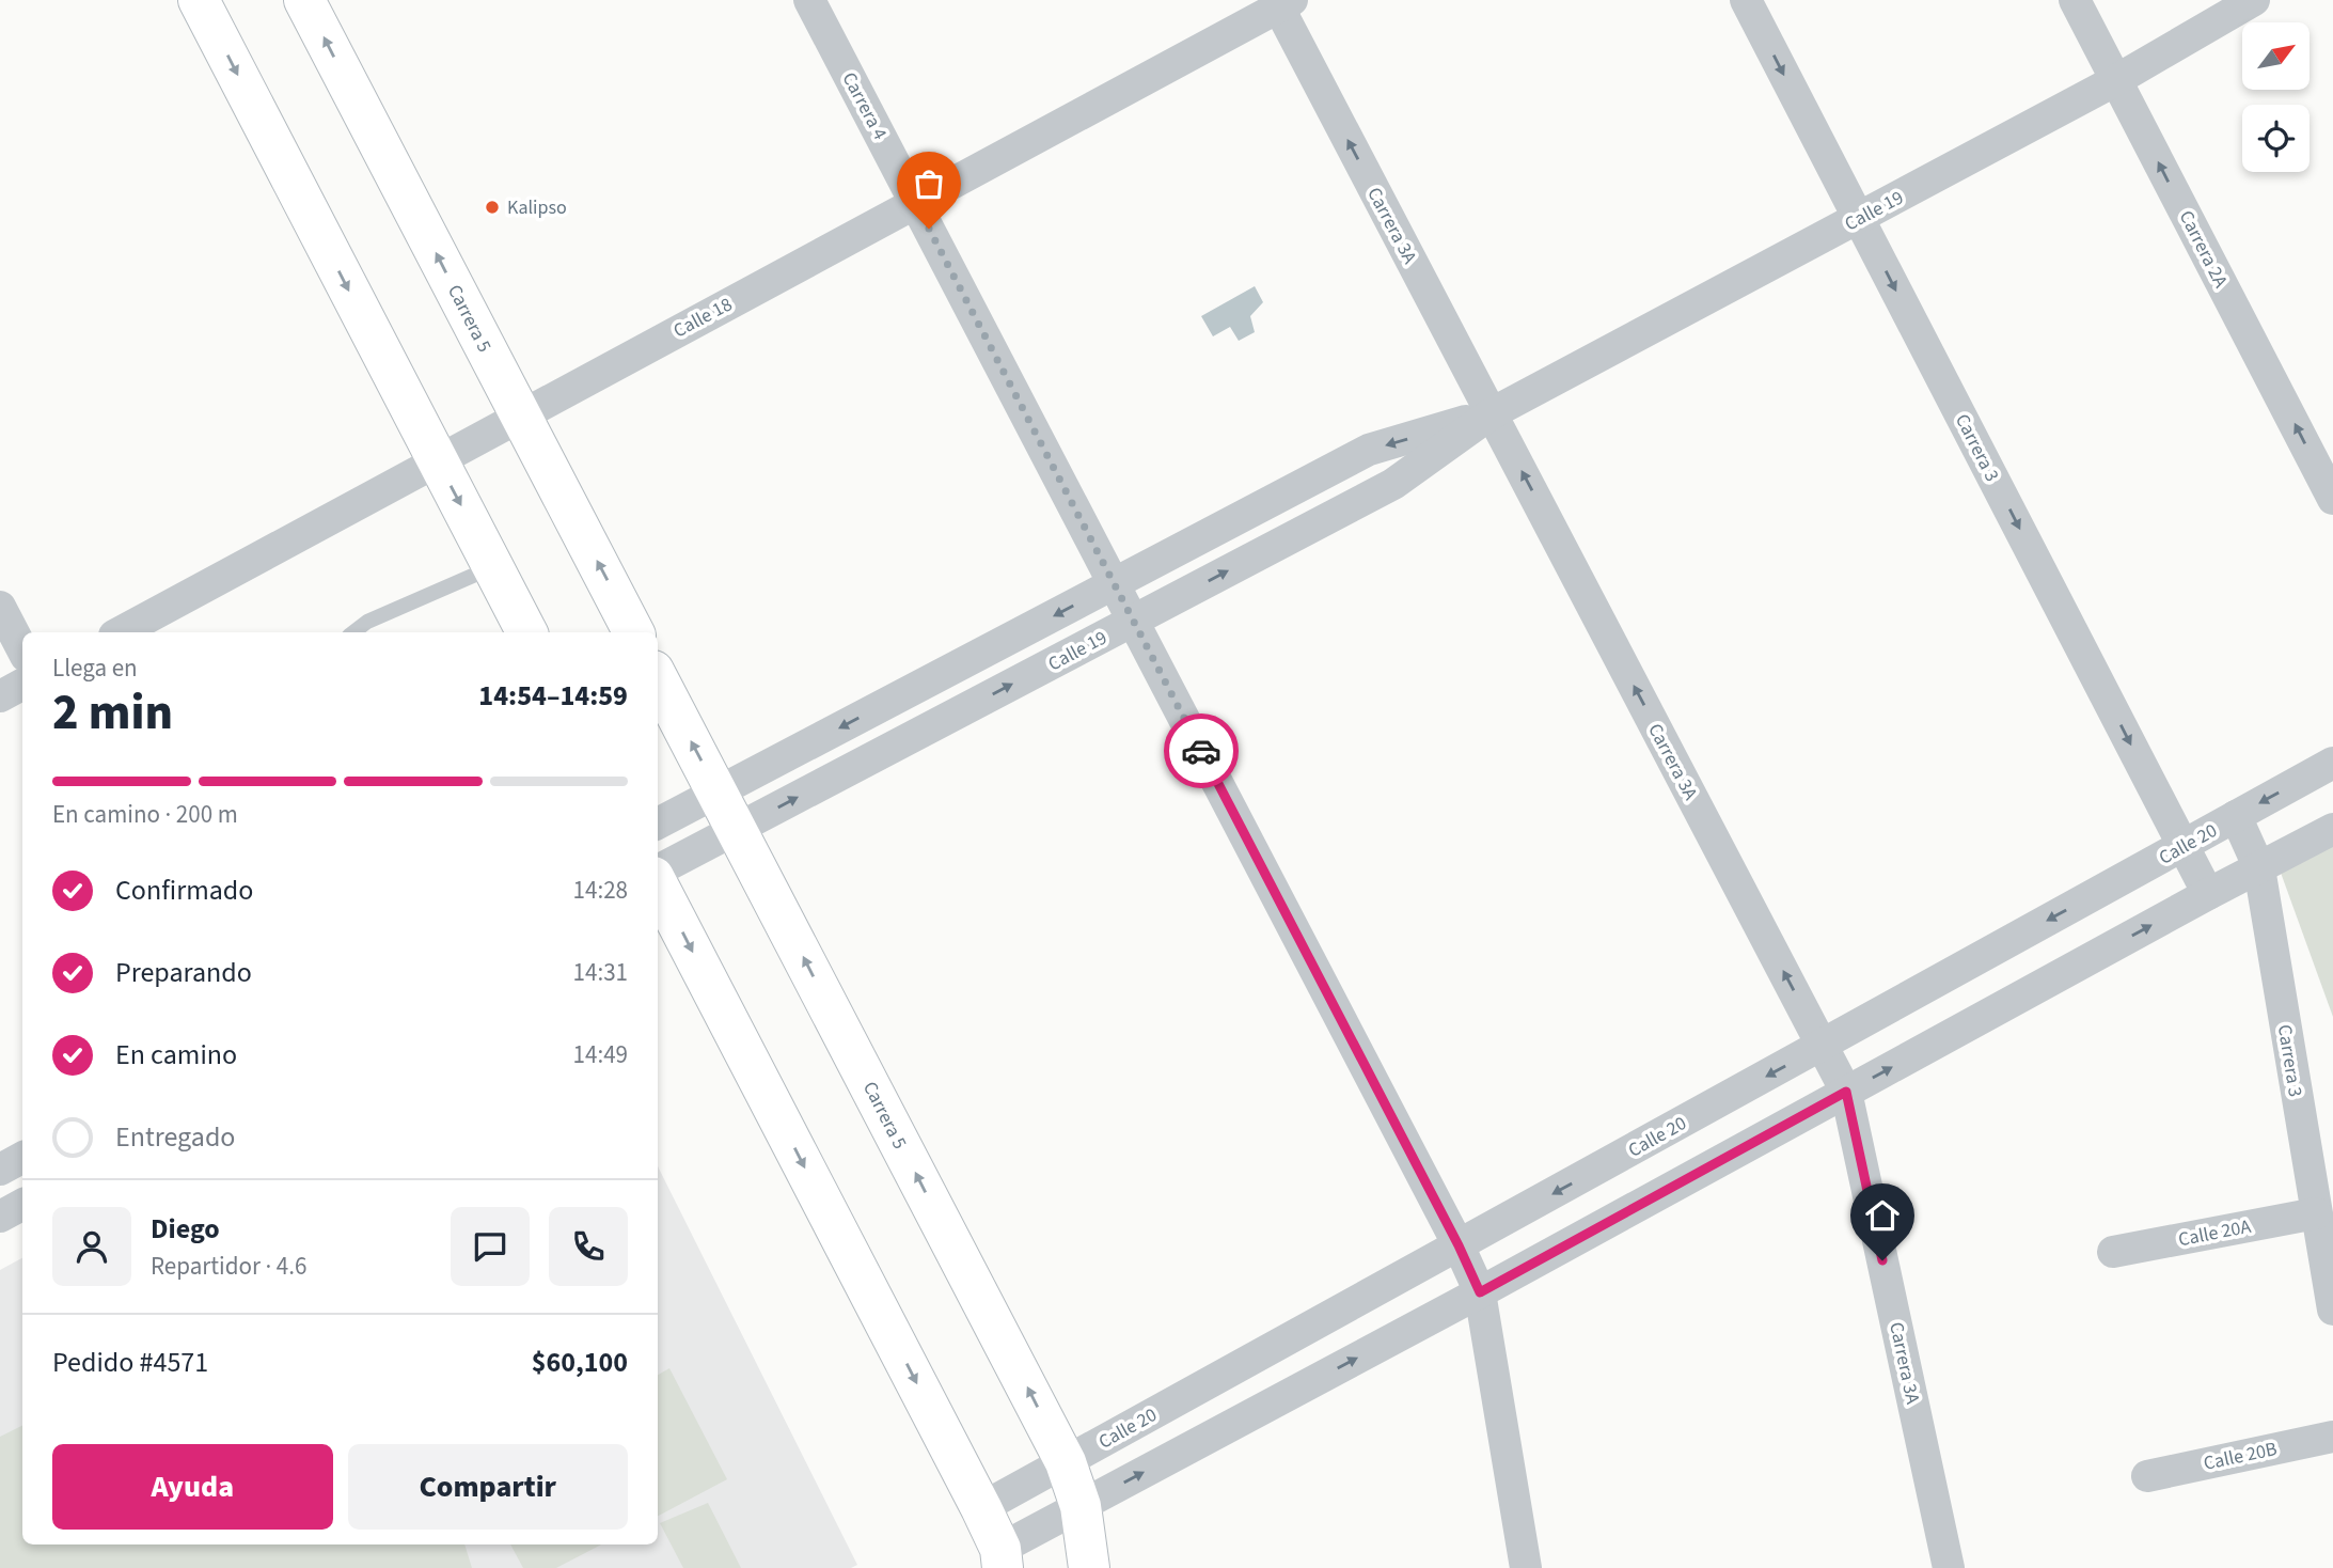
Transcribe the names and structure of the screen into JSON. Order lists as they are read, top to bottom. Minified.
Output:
{"streets":{"street":["Carrera 4","Calle 19","Carrera 3A","Carrera 2A","Calle 18","Carrera 5","Carrera 3","Calle 20","Calle 20A","Calle 20B"]},"crossings":[["Carrera 4","Calle 19"],["Carrera 4","Calle 18"],["Carrera 4","Calle 20"],["Calle 19","Carrera 3A"],["Calle 19","Carrera 2A"],["Calle 19","Carrera 5"],["Calle 19","Carrera 3"],["Carrera 3A","Calle 18"],["Carrera 3A","Calle 20"],["Calle 18","Carrera 5"],["Carrera 5","Calle 20"],["Carrera 3","Calle 20"],["Carrera 3","Calle 20A"]],"one_way":["Carrera 3A","Carrera 2A","Carrera 3"],"places":["Kalipso"],"north":"top right","page":{"heading":["2 min","Llega en","14:54–14:59"],"panel":["Diego","Repartidor · 4.6","Pedido #4571","$60,100"],"bar":"En camino · 200 m","list":[["Confirmado","14:28"],["Preparando","14:31"],["En camino","14:49"],"Entregado"],"buttons":["Ayuda","Compartir"]}}
